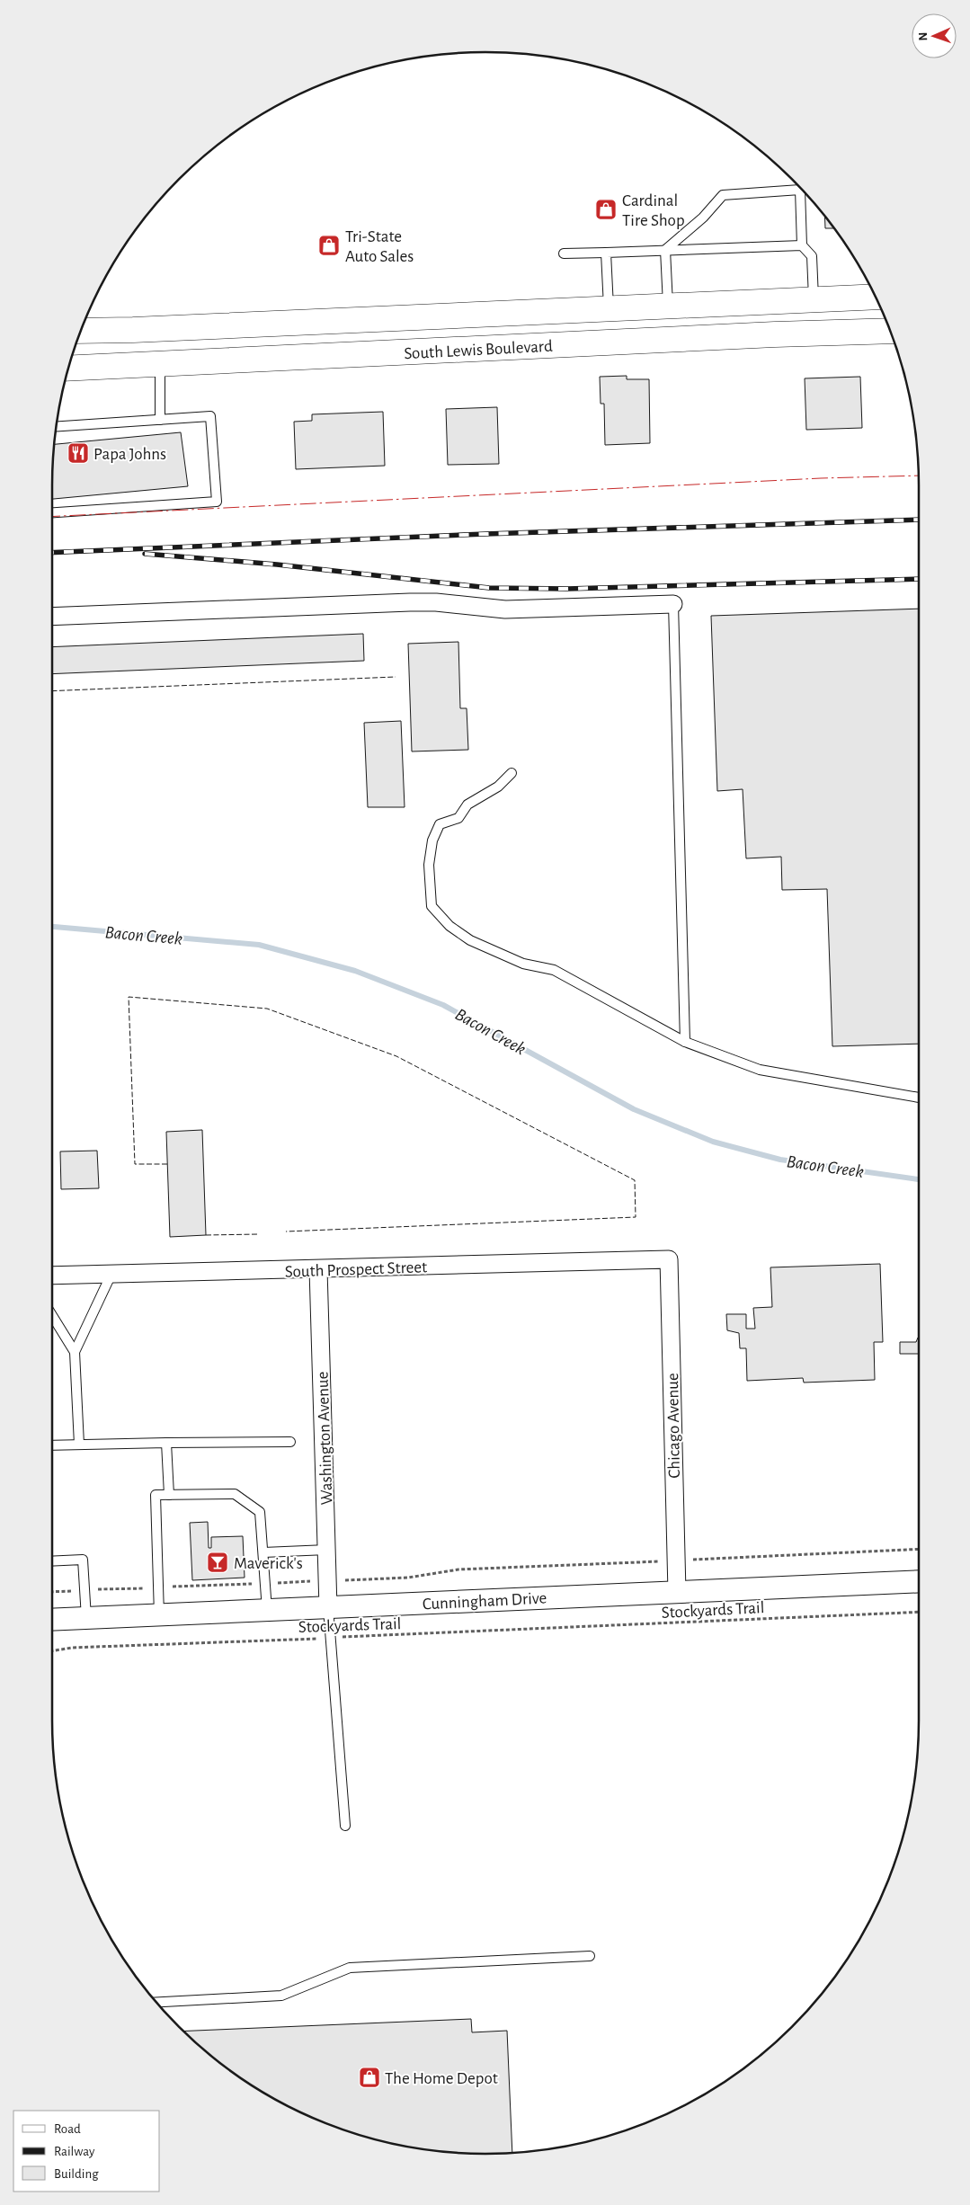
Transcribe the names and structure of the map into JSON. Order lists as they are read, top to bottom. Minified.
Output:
{"streets":{"main road":["South Lewis Boulevard"],"street":["South Prospect Street","Chicago Avenue","Washington Avenue","Cunningham Drive"],"path":["Stockyards Trail"]},"crossings":[["South Prospect Street","Chicago Avenue"],["South Prospect Street","Washington Avenue"],["Chicago Avenue","Cunningham Drive"],["Washington Avenue","Cunningham Drive"]],"water":["Bacon Creek"],"places":{"shop":["Cardinal Tire Shop","Tri-State Auto Sales","The Home Depot"],"restaurant":["Papa Johns"],"bar":["Maverick's"]},"legend":["Road","Railway","Building"],"north":"left"}
